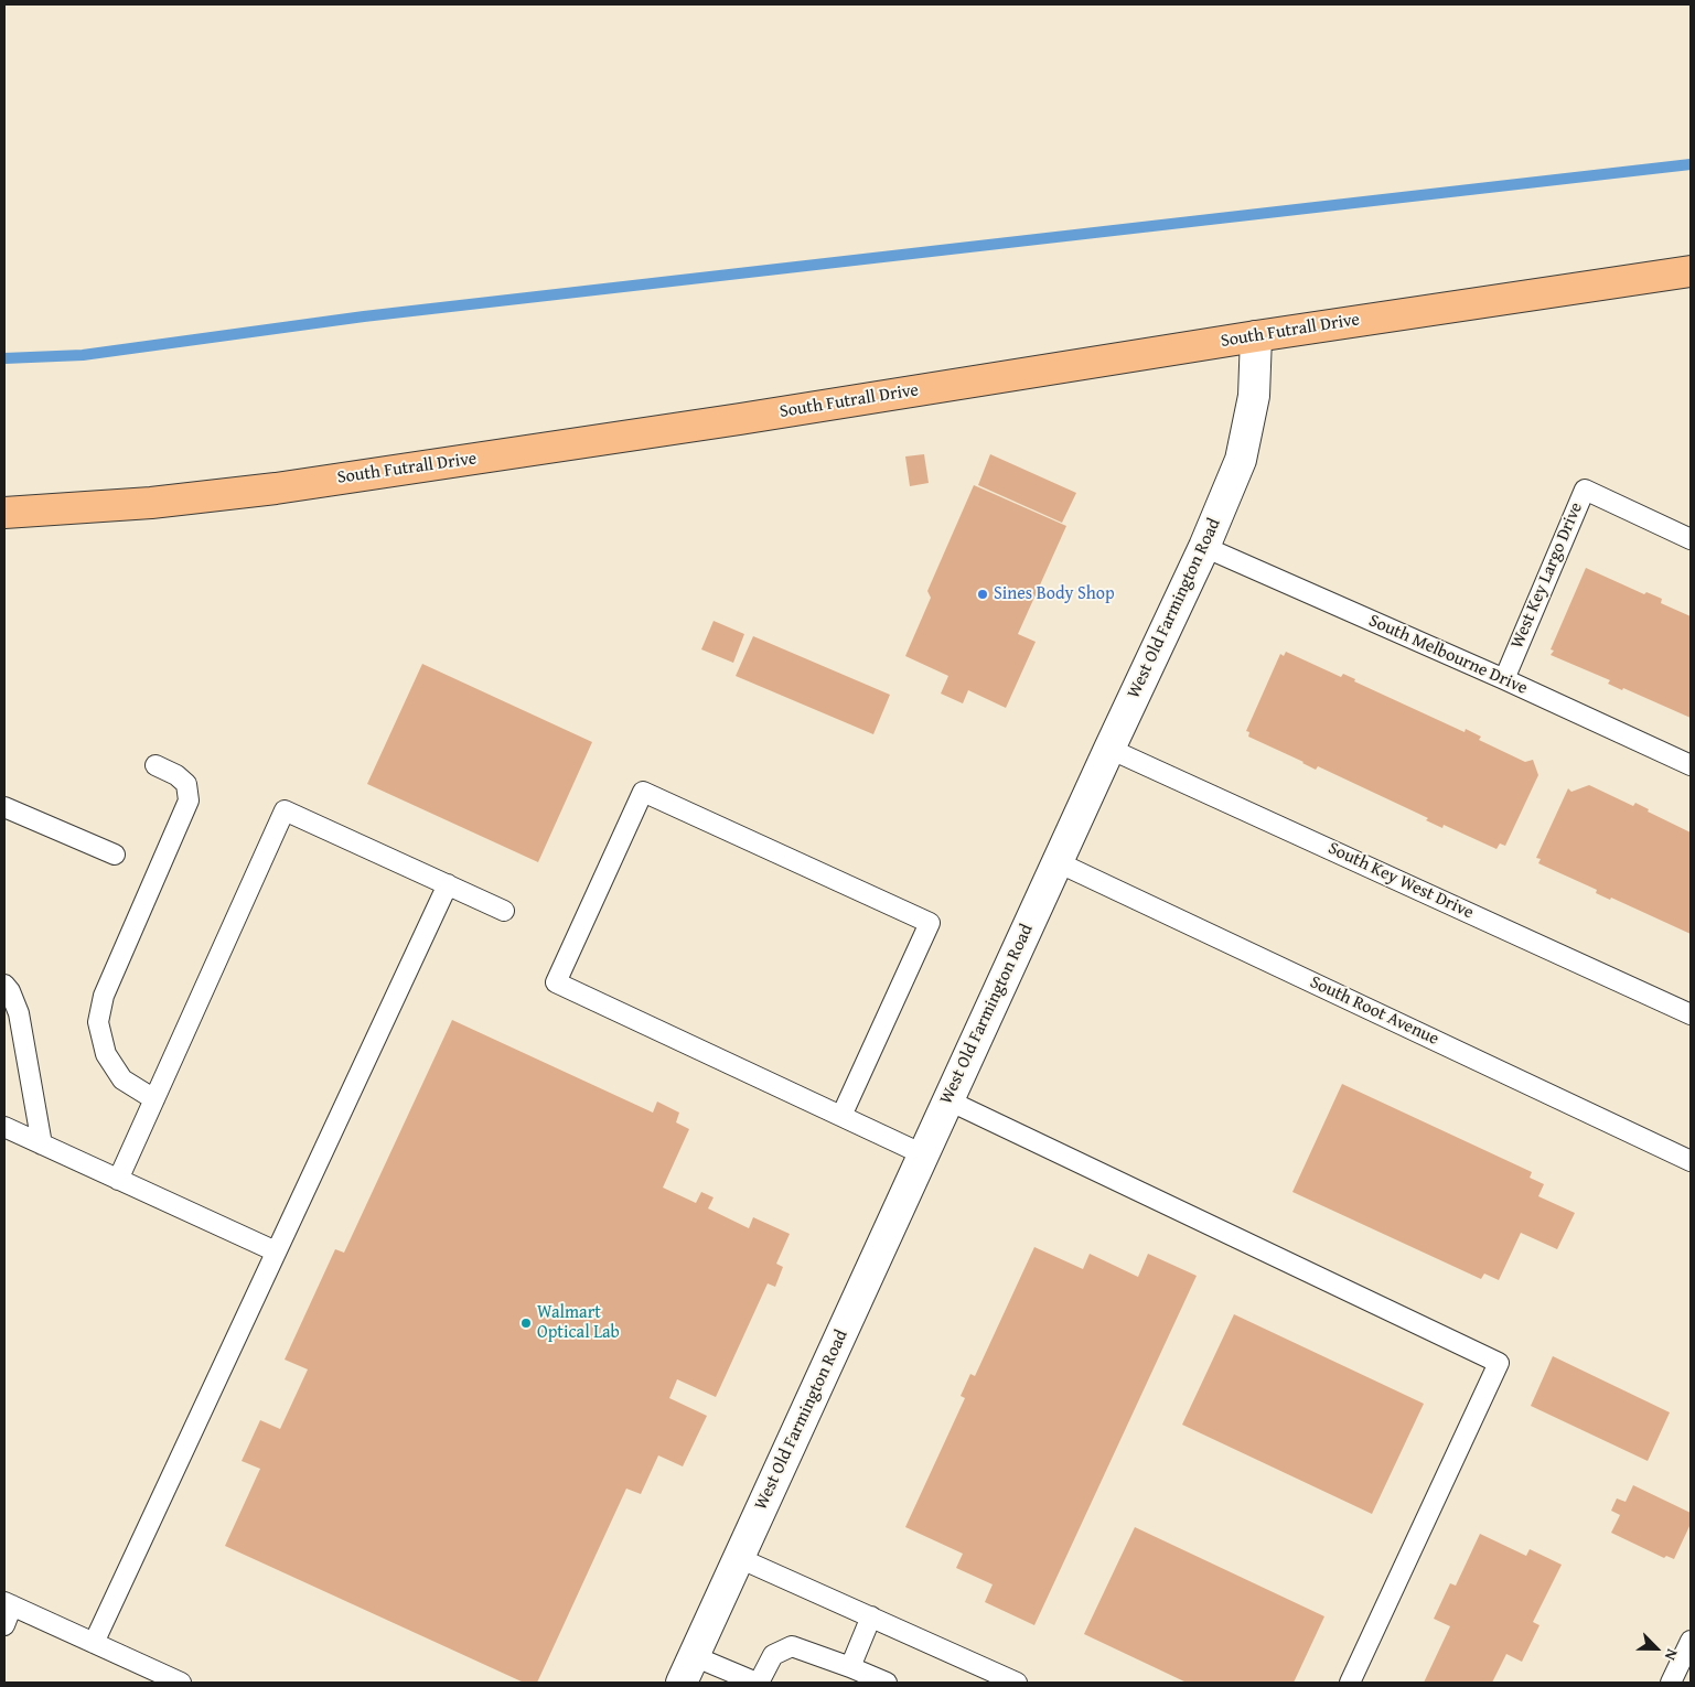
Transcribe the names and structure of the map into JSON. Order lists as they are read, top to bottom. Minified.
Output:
{"streets":{"highway":["South Futrall Drive"],"street":["West Old Farmington Road"],"lane":["West Key Largo Drive","South Melbourne Drive","South Key West Drive","South Root Avenue"]},"crossings":[["South Futrall Drive","West Old Farmington Road"],["West Key Largo Drive","South Melbourne Drive"],["West Old Farmington Road","South Melbourne Drive"],["West Old Farmington Road","South Key West Drive"],["West Old Farmington Road","South Root Avenue"]],"places":["Sines Body Shop","Walmart Optical Lab"],"north":"bottom right"}
